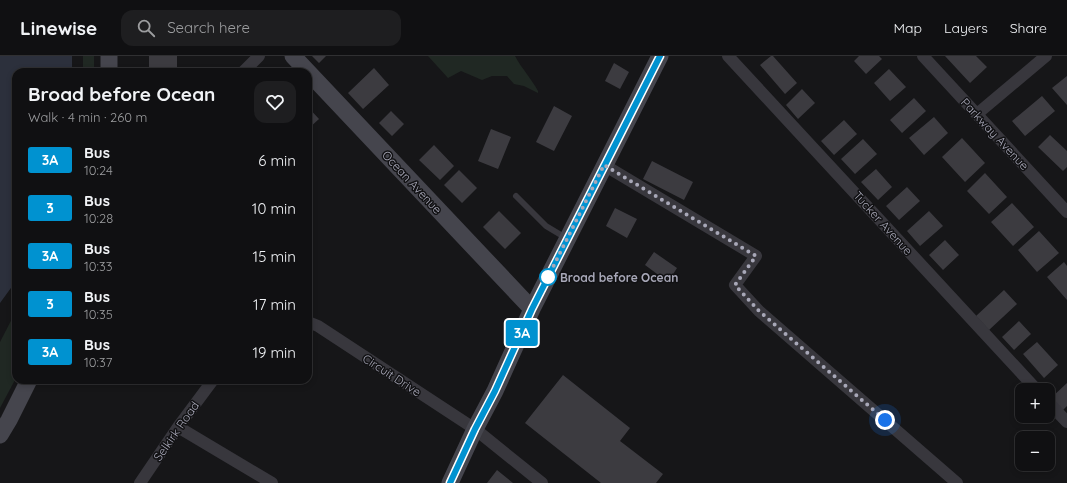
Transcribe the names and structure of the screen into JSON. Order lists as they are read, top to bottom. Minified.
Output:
{"streets":{"main road":["Ocean Avenue"],"street":["Parkway Avenue","Tucker Avenue","Circuit Drive","Selkirk Road"]},"places":["Broad before Ocean"],"lines":["bus line 3A"],"page":{"header":"Linewise","search":"Search here","nav":["Map","Layers","Share"],"on_map":"3A","heading":["Broad before Ocean","Walk · 4 min · 260 m"],"list":[{"mark":"3A","name":"Bus","note":"10:24","value":"6 min"},{"mark":"3","name":"Bus","note":"10:28","value":"10 min"},{"mark":"3A","name":"Bus","note":"10:33","value":"15 min"},{"mark":"3","name":"Bus","note":"10:35","value":"17 min"},{"mark":"3A","name":"Bus","note":"10:37","value":"19 min"}],"map_buttons":["+","−"]}}
